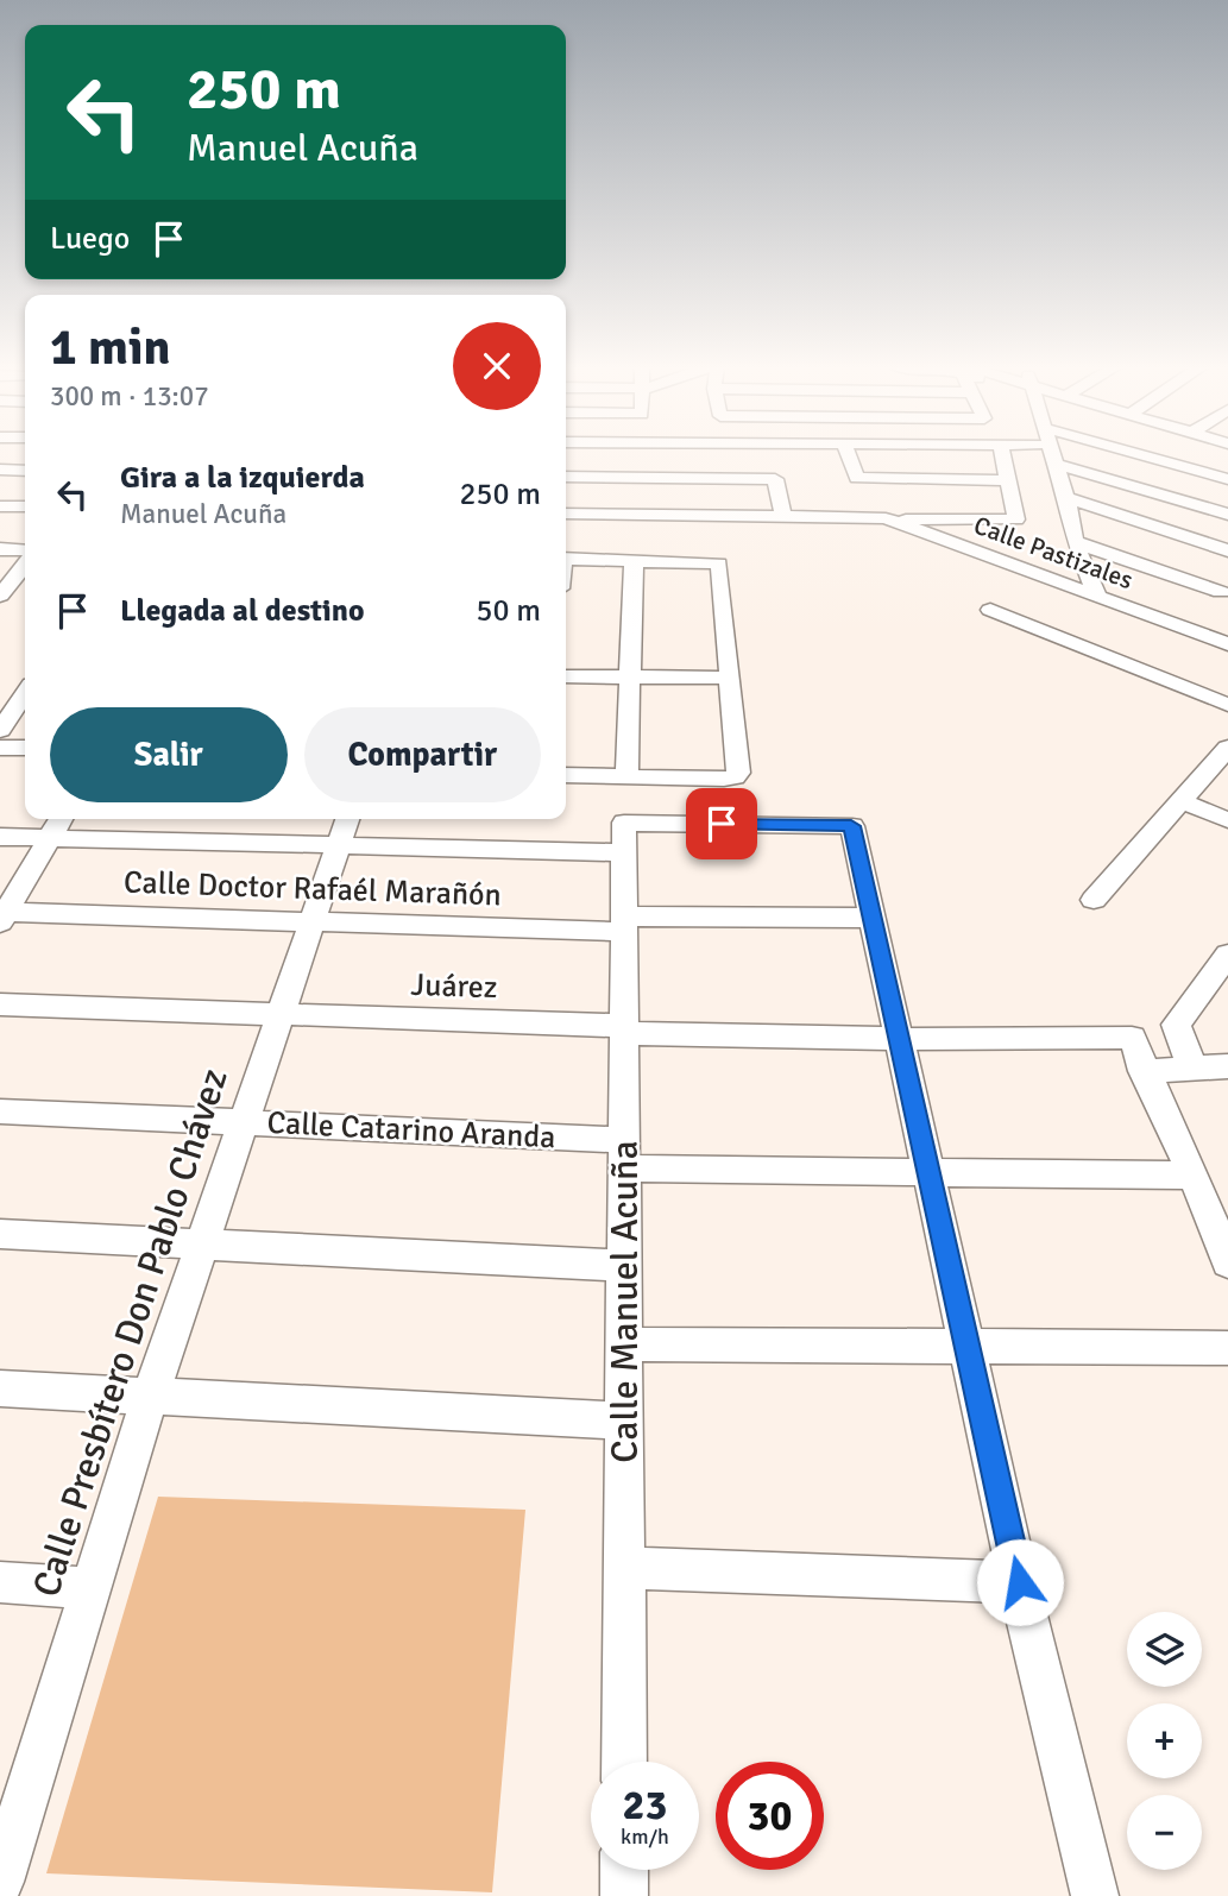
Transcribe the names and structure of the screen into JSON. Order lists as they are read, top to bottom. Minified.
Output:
{"streets":{"street":["Calle Pastizales","Calle Doctor Rafaél Marañón","Juárez","Calle Catarino Aranda","Calle Manuel Acuña","Calle Presbítero Don Pablo Chávez"]},"crossings":[["Calle Doctor Rafaél Marañón","Calle Manuel Acuña"],["Calle Doctor Rafaél Marañón","Calle Presbítero Don Pablo Chávez"],["Juárez","Calle Manuel Acuña"],["Juárez","Calle Presbítero Don Pablo Chávez"],["Calle Catarino Aranda","Calle Manuel Acuña"],["Calle Catarino Aranda","Calle Presbítero Don Pablo Chávez"]],"page":{"turn":["250 m","Manuel Acuña"],"then":"Luego","heading":["1 min","300 m · 13:07"],"list":[{"name":"Gira a la izquierda","note":"Manuel Acuña","value":"250 m"},{"name":"Llegada al destino","value":"50 m"}],"buttons":["Salir","Compartir"],"map_buttons":["+","−"],"speed":"23 km/h","limit":"30"}}
